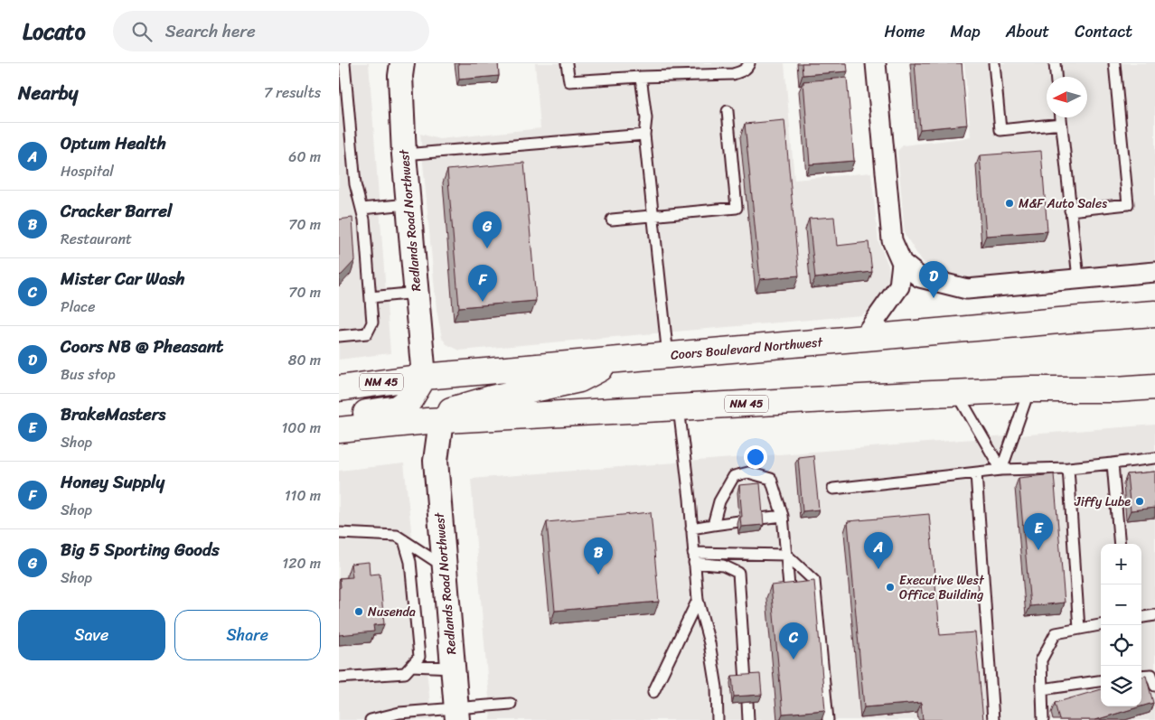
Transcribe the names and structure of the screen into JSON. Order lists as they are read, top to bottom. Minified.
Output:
{"streets":{"main road":["Coors Boulevard Northwest","NM 45"],"street":["Redlands Road Northwest"]},"crossings":[["Redlands Road Northwest","Coors Boulevard Northwest"],["Redlands Road Northwest","NM 45"]],"places":["M&F Auto Sales","Jiffy Lube","Executive West Office Building","Nusenda"],"north":"left","page":{"header":"Locato","search":"Search here","nav":["Home","Map","About","Contact"],"heading":["Nearby","7 results"],"list":[{"mark":"A","name":"Optum Health","note":"Hospital","value":"60 m"},{"mark":"B","name":"Cracker Barrel","note":"Restaurant","value":"70 m"},{"mark":"C","name":"Mister Car Wash","note":"Place","value":"70 m"},{"mark":"D","name":"Coors NB @ Pheasant","note":"Bus stop","value":"80 m"},{"mark":"E","name":"BrakeMasters","note":"Shop","value":"100 m"},{"mark":"F","name":"Honey Supply","note":"Shop","value":"110 m"},{"mark":"G","name":"Big 5 Sporting Goods","note":"Shop","value":"120 m"}],"pins":["G","D","F","E","A","B","C"],"map_buttons":["+","−"],"buttons":["Save","Share"]}}
